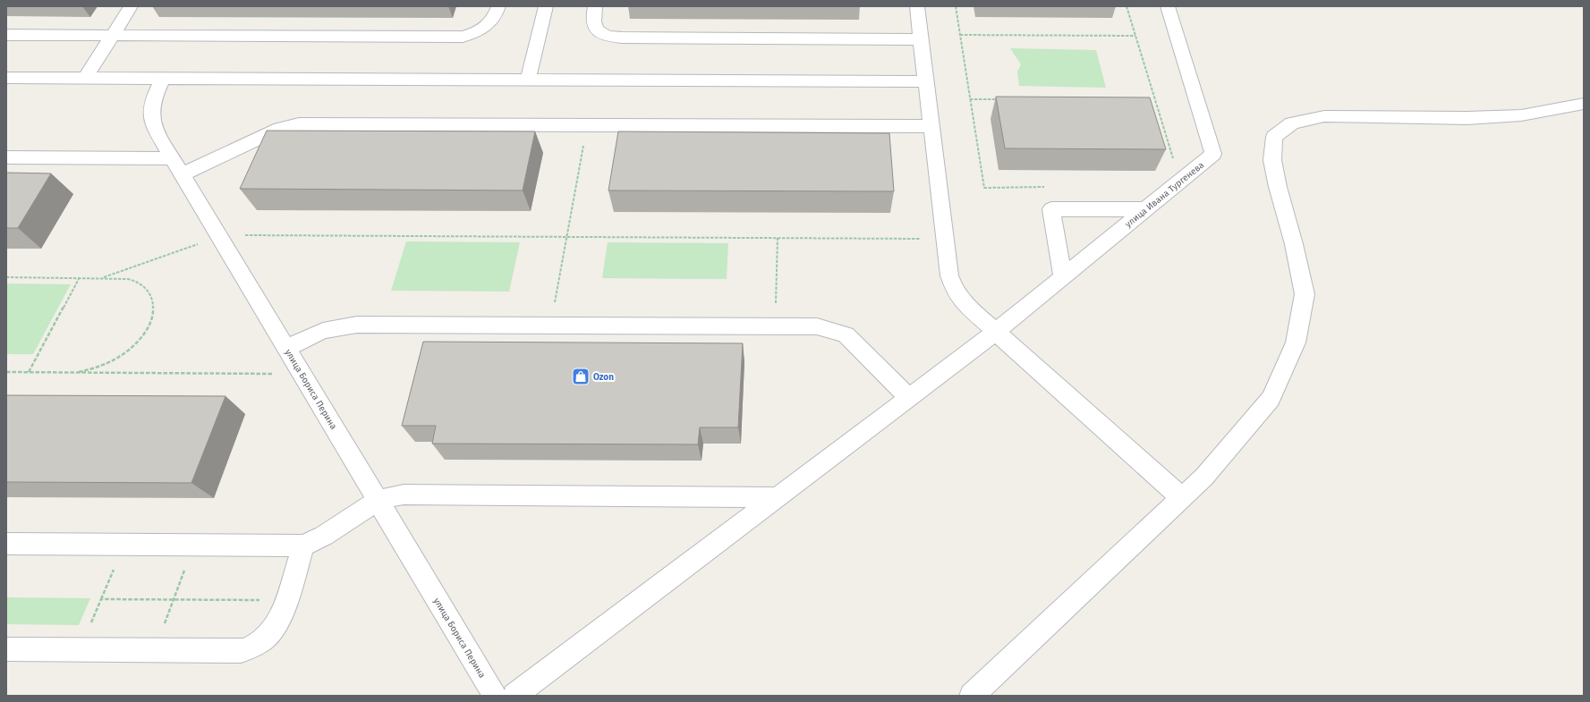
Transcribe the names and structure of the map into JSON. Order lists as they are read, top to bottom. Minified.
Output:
{"streets":{"street":["улица Ивана Тургенева","улица Бориса Перина"]},"places":{"shop":["Ozon"]}}
